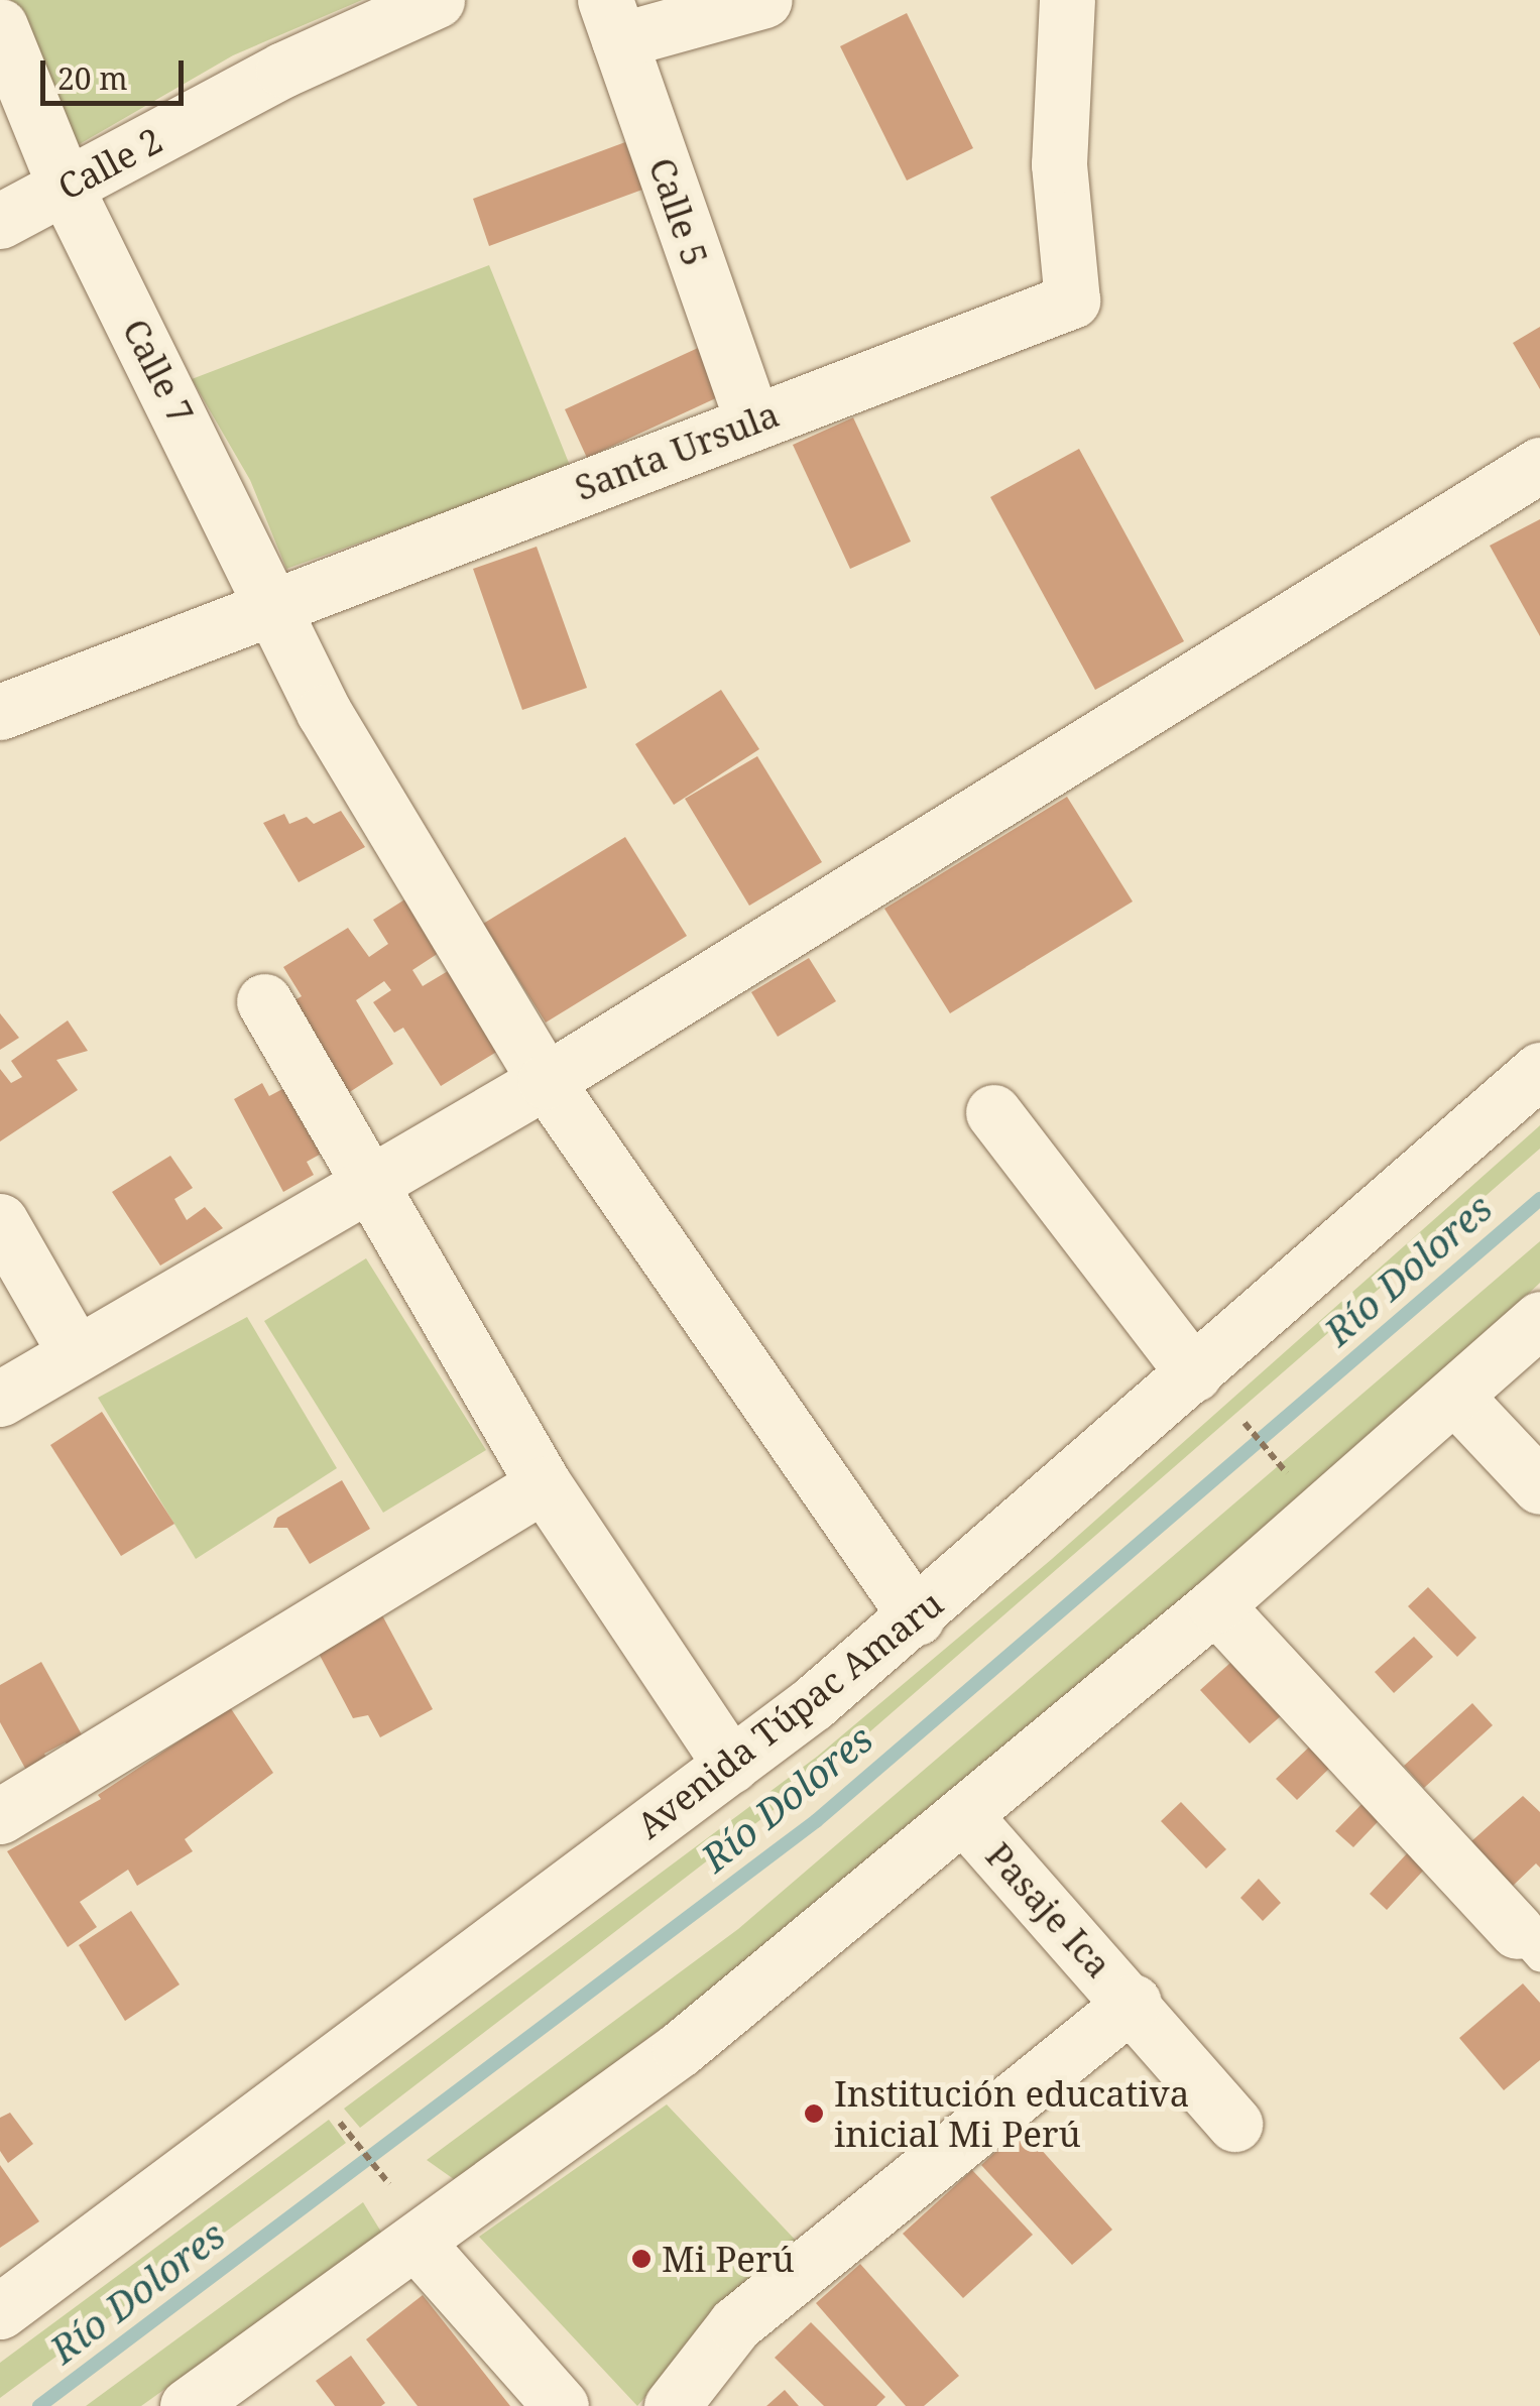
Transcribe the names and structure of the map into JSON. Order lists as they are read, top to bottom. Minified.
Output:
{"streets":{"street":["Calle 2","Calle 5","Calle 7","Santa Ursula","Avenida Túpac Amaru","Pasaje Ica"]},"crossings":[["Calle 2","Calle 7"],["Calle 5","Santa Ursula"],["Calle 7","Santa Ursula"],["Calle 7","Avenida Túpac Amaru"]],"water":["Río Dolores"],"places":["Institución educativa inicial Mi Perú","Mi Perú"],"scale_bar":"20 m"}
